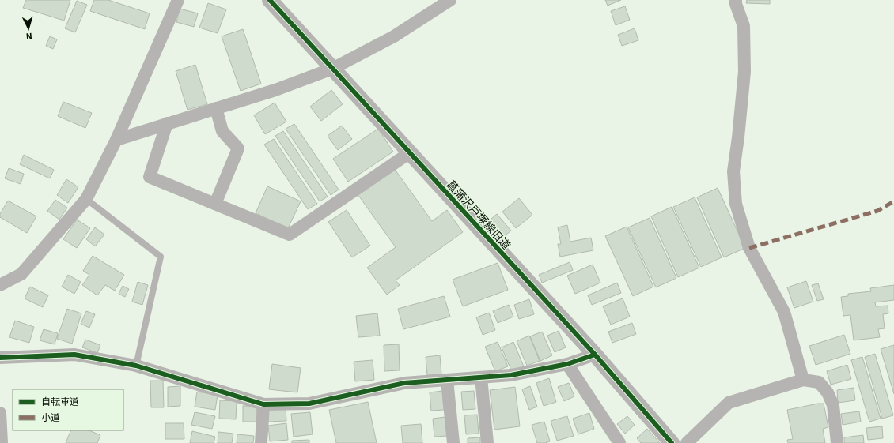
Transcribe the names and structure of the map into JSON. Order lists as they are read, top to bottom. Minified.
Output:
{"streets":{"street":["菖蒲沢戸塚線旧道"]},"legend":["自転車道","小道"],"north":"bottom"}
